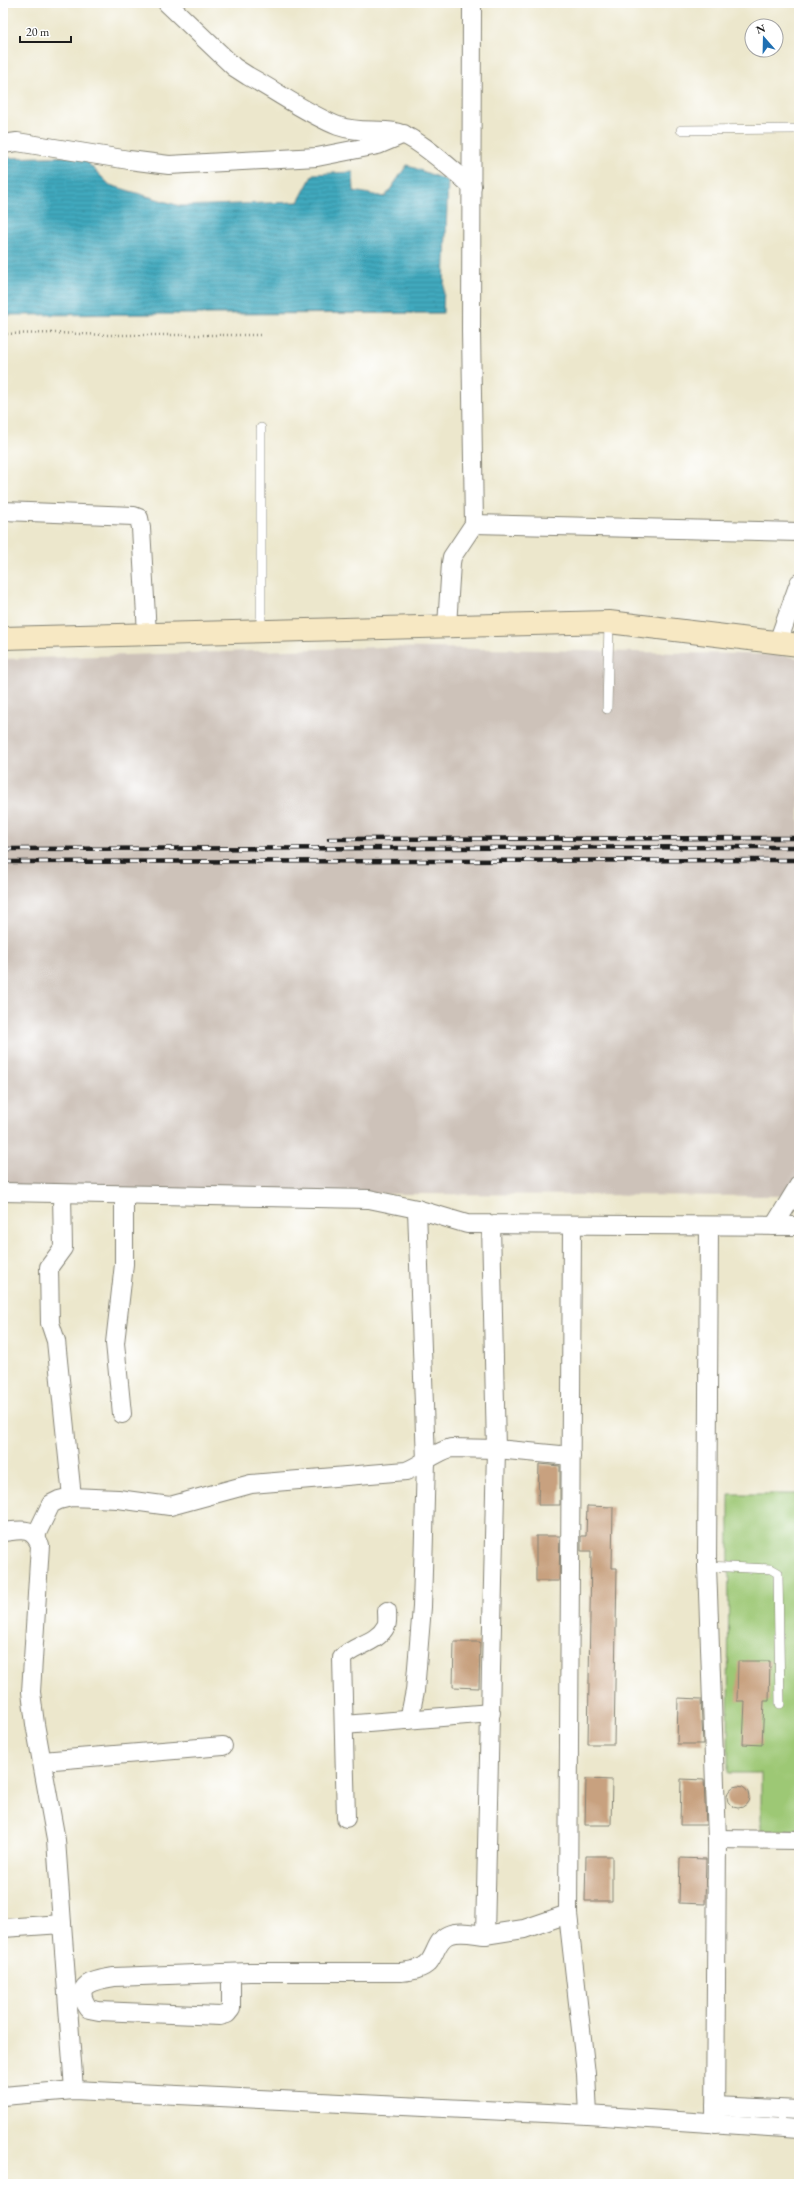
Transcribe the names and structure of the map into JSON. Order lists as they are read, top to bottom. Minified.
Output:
{"scale_bar":"20 m","north":"top"}
